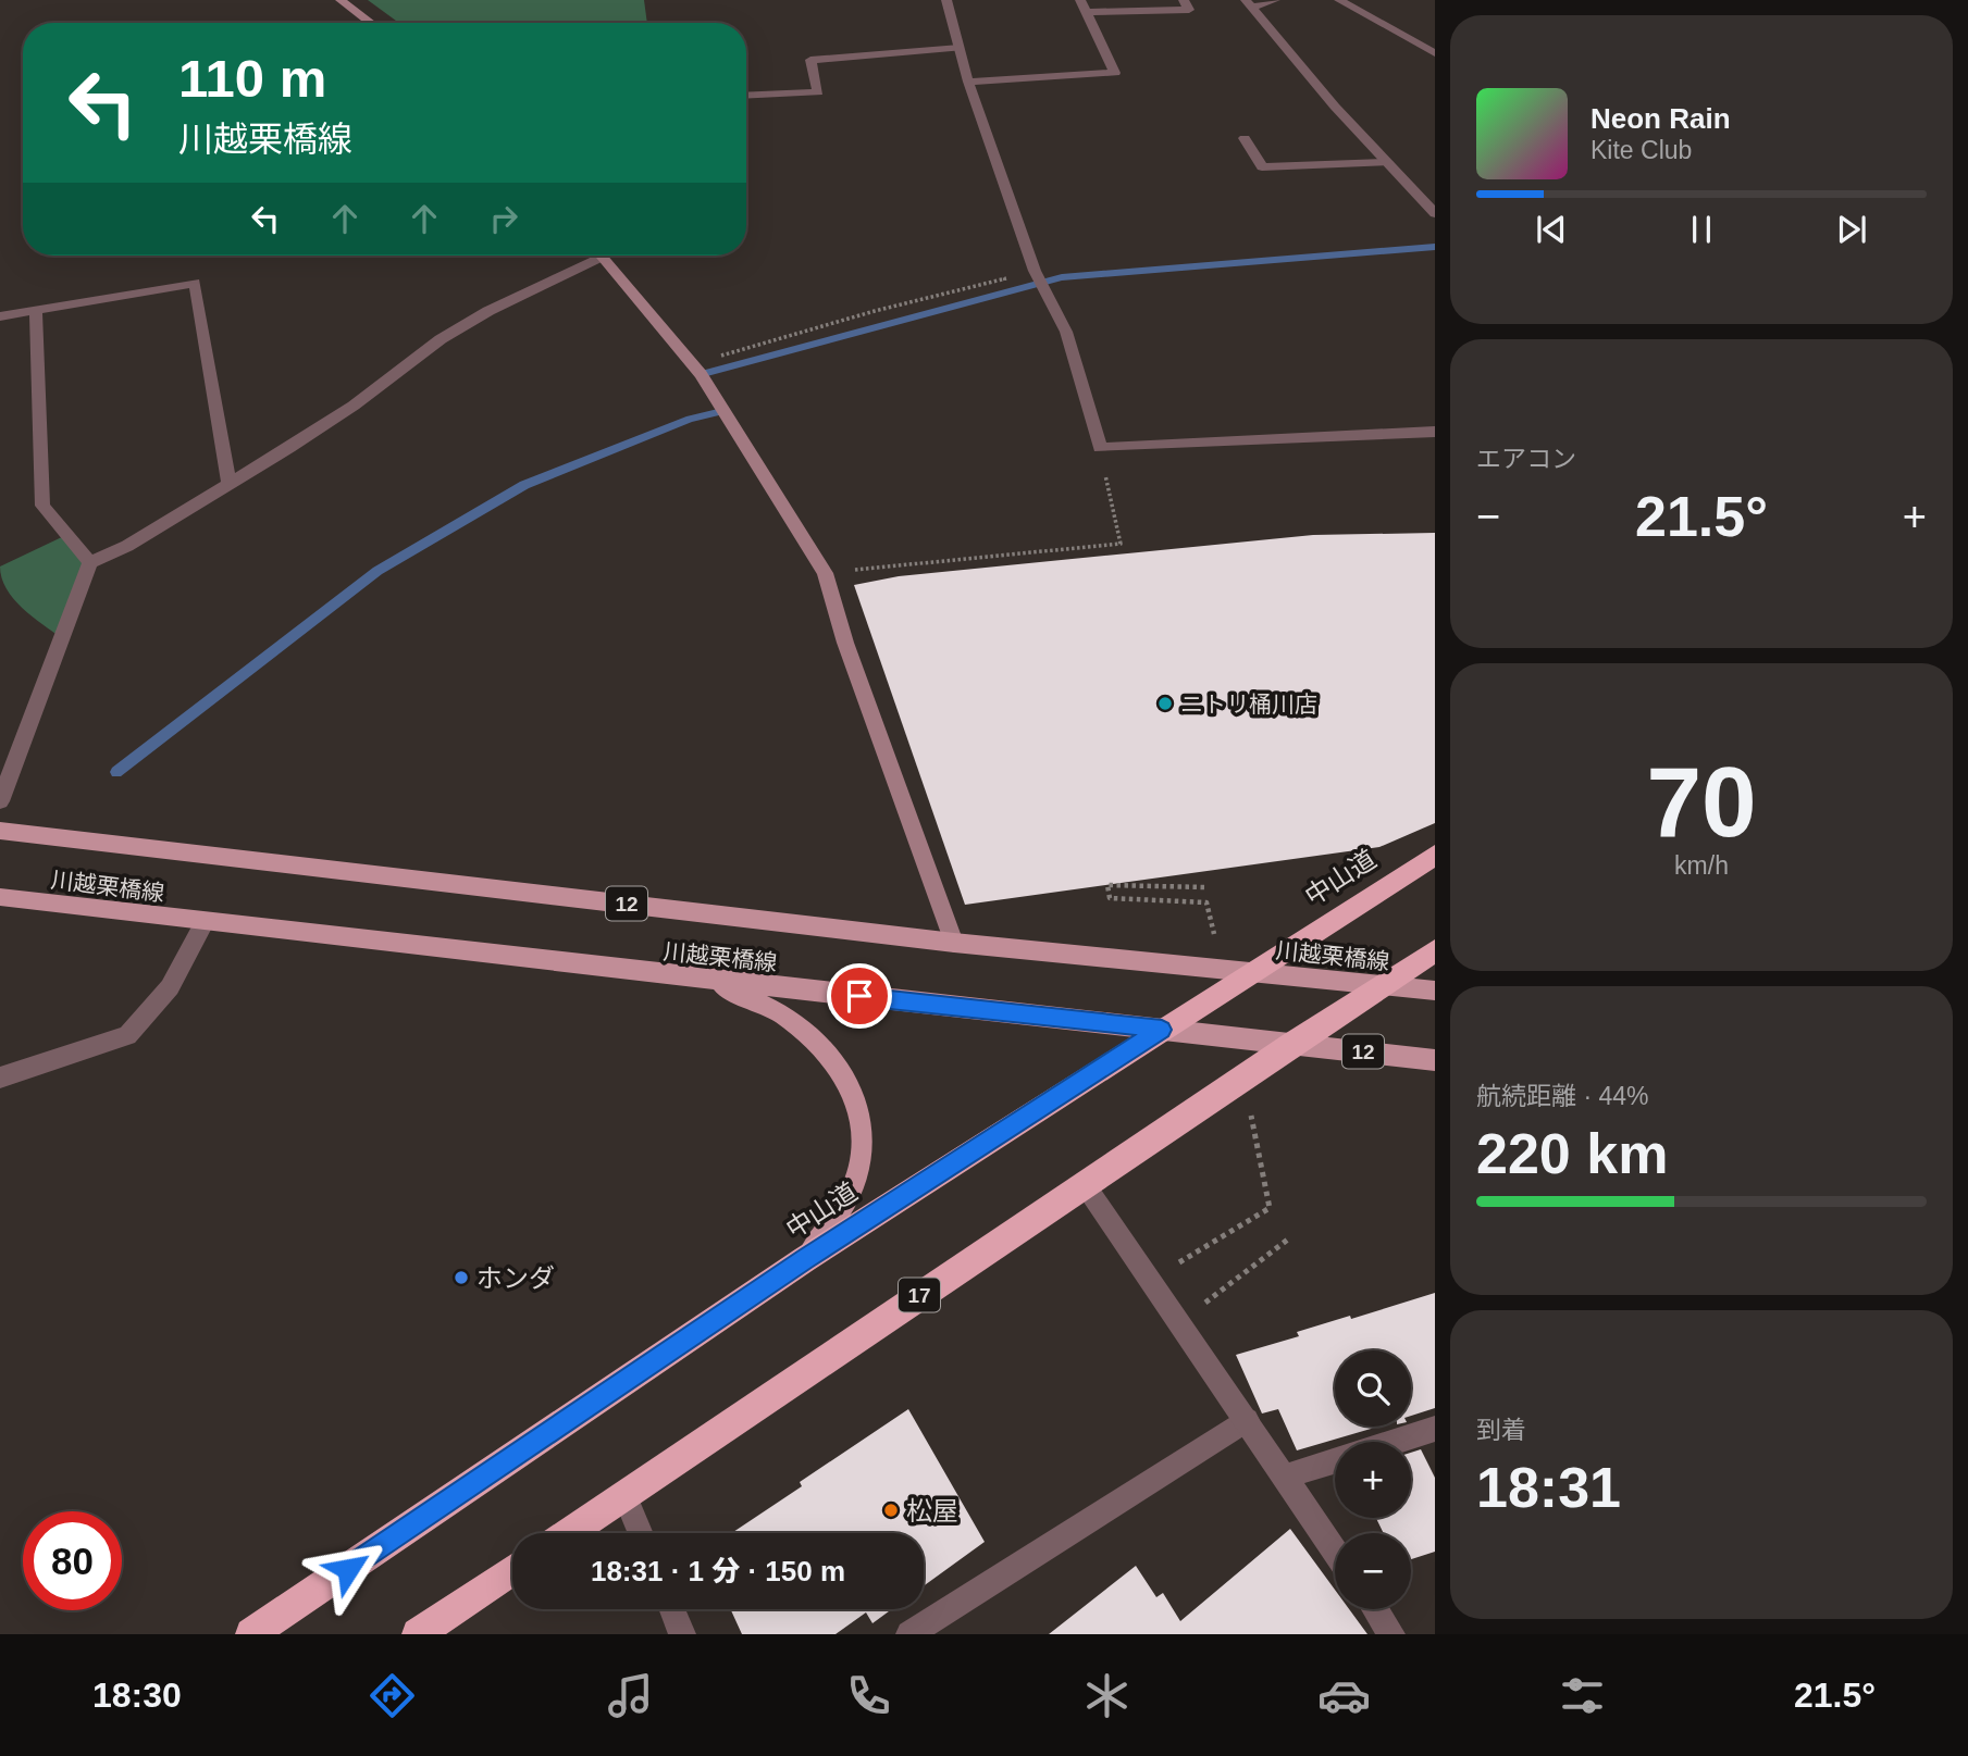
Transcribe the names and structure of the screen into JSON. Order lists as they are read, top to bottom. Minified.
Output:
{"streets":{"highway":["中山道","17"],"main road":["川越栗橋線","12"]},"crossings":[["中山道","川越栗橋線"],["川越栗橋線","17"]],"places":["ニトリ桶川店","ホンダ","松屋"],"page":{"turn":["110 m","川越栗橋線"],"song":["Neon Rain","Kite Club"],"tile":["エアコン",["70","km/h"],["航続距離 · 44%","220 km"],["到着","18:31"]],"heat":["−","21.5°","+"],"map_buttons":["+","−"],"limit":"80","trip":"18:31 · 1 分 · 150 m","tabs":["18:30","21.5°"]}}
